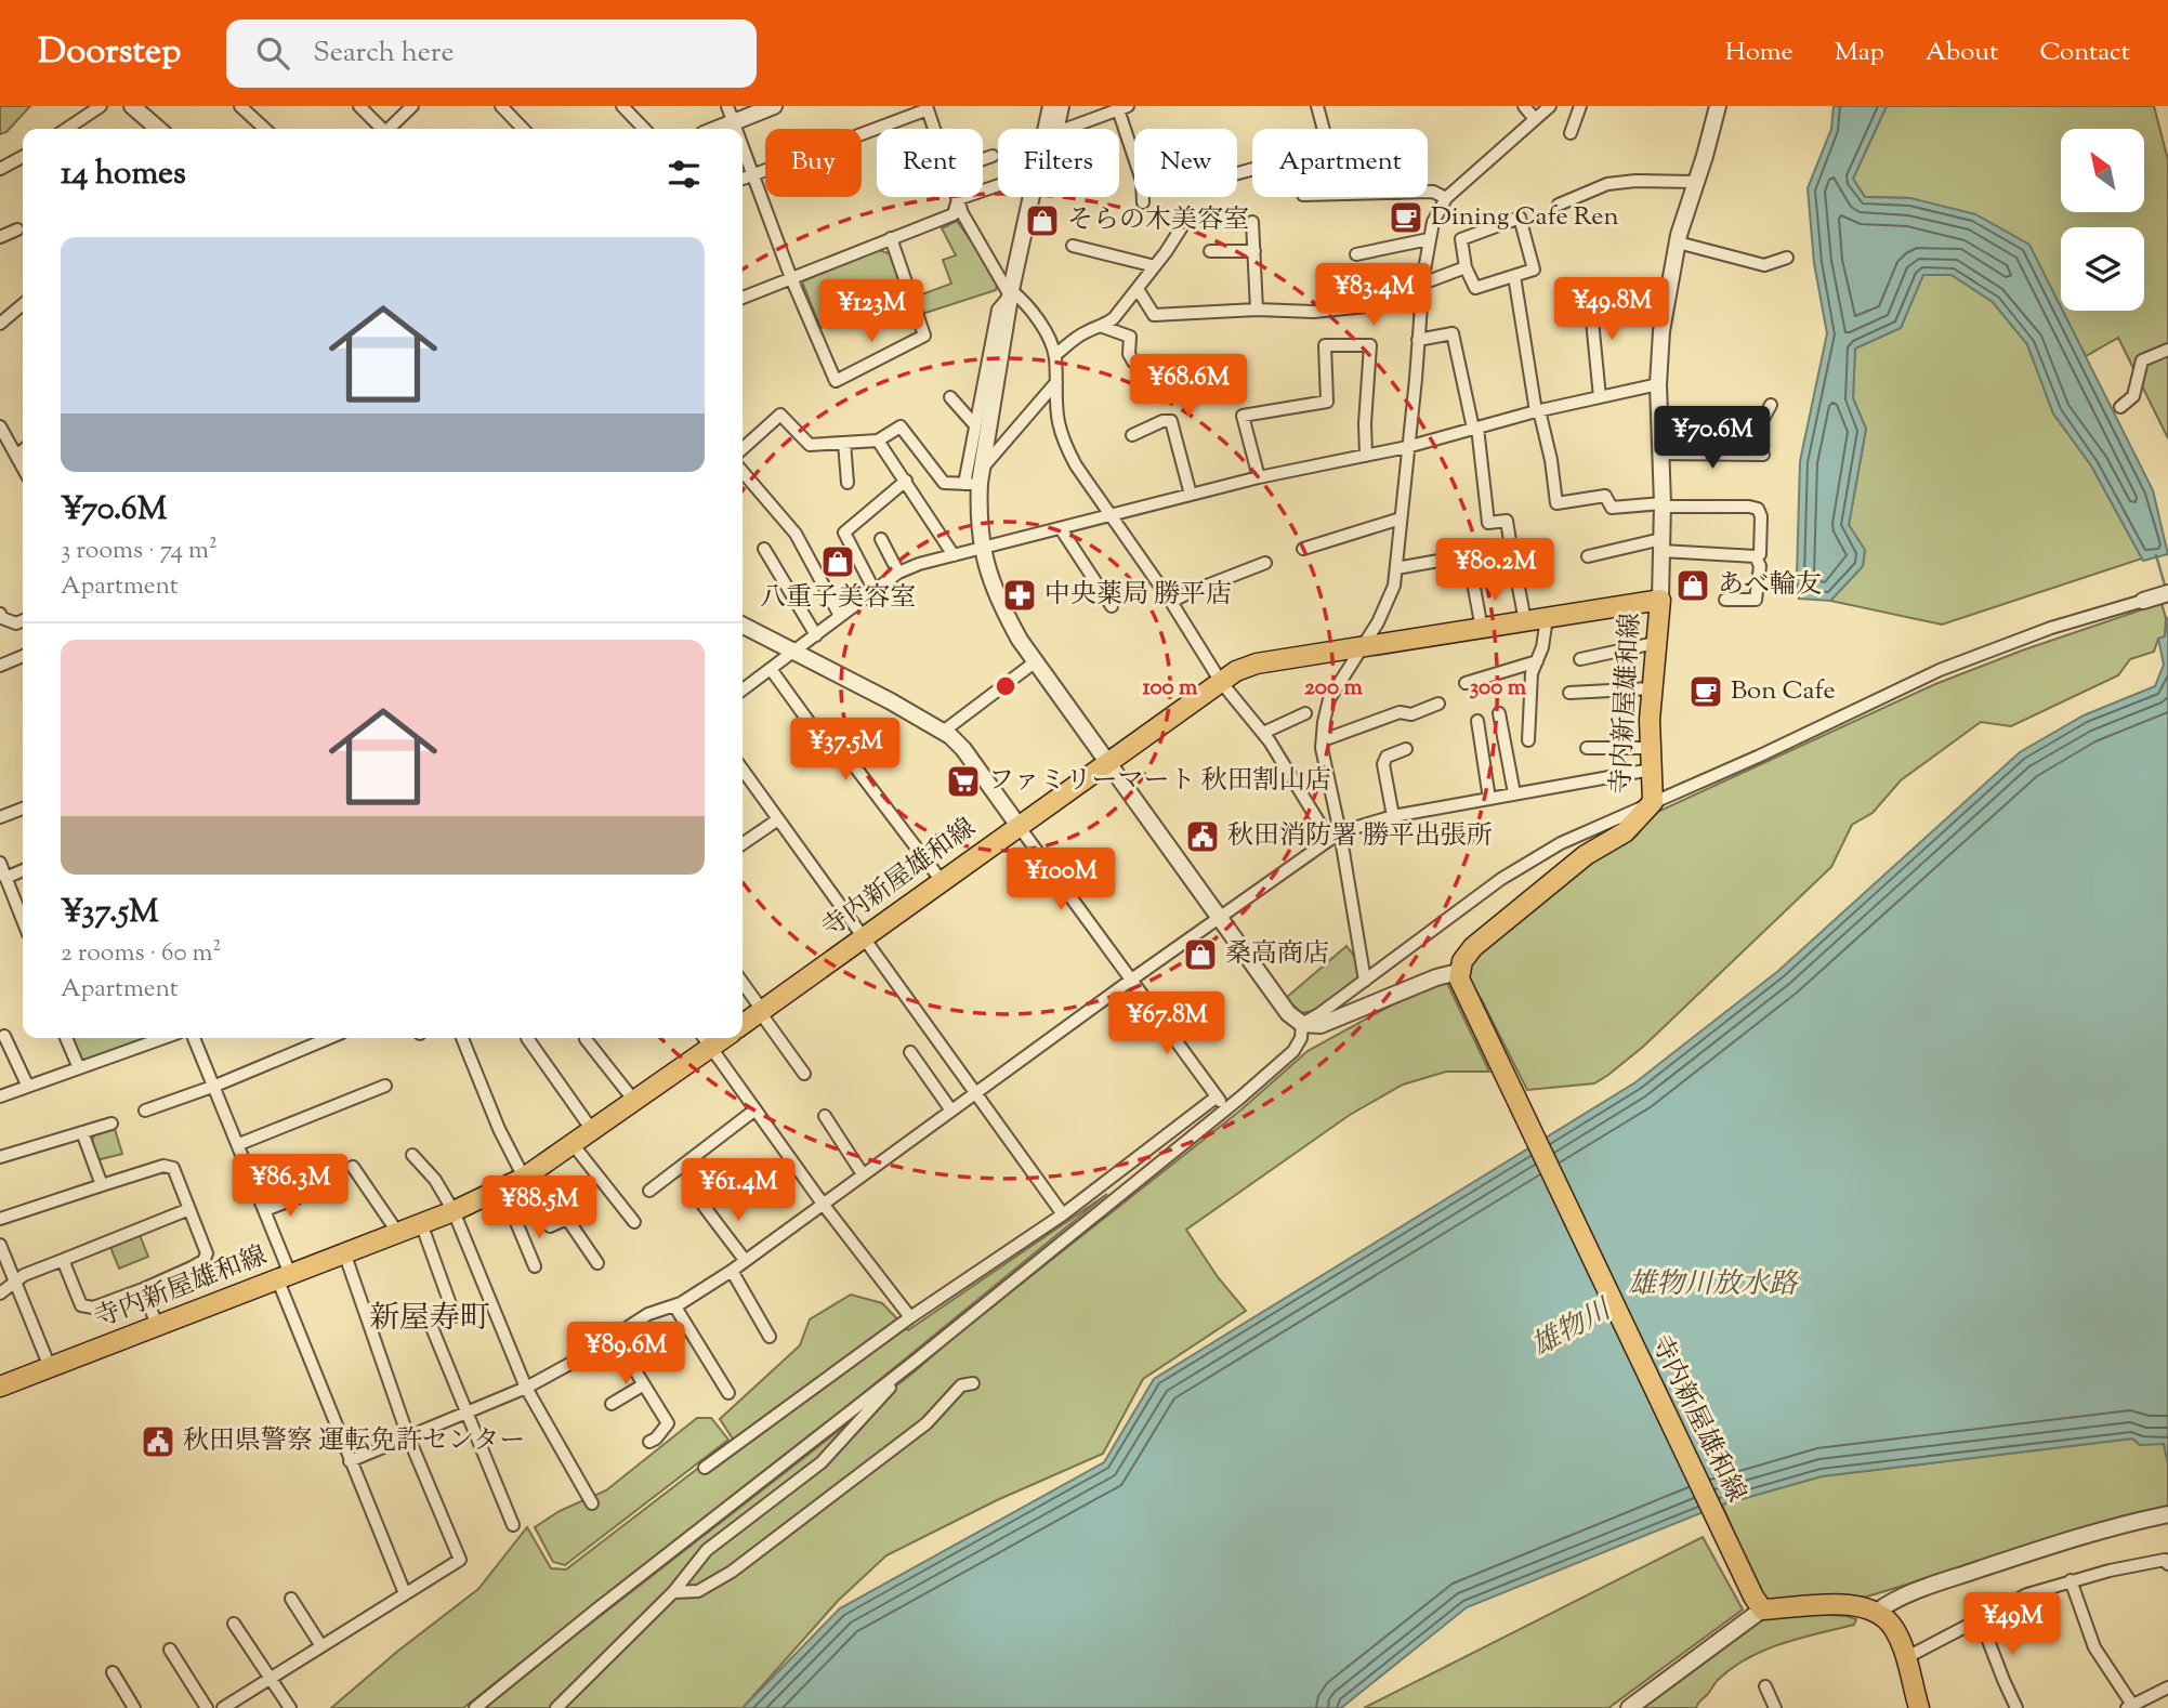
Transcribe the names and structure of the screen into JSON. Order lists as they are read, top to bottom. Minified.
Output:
{"streets":{"main road":["寺内新屋雄和線"]},"districts":["新屋寿町"],"water":["雄物川放水路","雄物川"],"places":{"cafe":["Dining Cafe Ren","Bon Cafe"],"shop":["そらの木美容室","八重子美容室","あべ輪友","桑高商店"],"pharmacy":["中央薬局 勝平店"],"supermarket":["ファミリーマート 秋田割山店"],"public building":["秋田消防署 勝平出張所","秋田県警察 運転免許センター"]},"north":"top left","page":{"header":"Doorstep","search":"Search here","nav":["Home","Map","About","Contact"],"chip":["Buy","Rent","Filters","New","Apartment"],"heading":"14 homes","list":[{"name":"¥70.6M","note":"3 rooms · 74 m² · Apartment"},{"name":"¥37.5M","note":"2 rooms · 60 m² · Apartment"}],"price":["¥83.4M","¥49.8M","¥123M","¥68.6M","¥70.6M","¥80.2M","¥37.5M","¥100M","¥67.8M","¥86.3M","¥61.4M","¥88.5M","¥89.6M","¥49M"]},"rings":["100 m","200 m","300 m"]}
